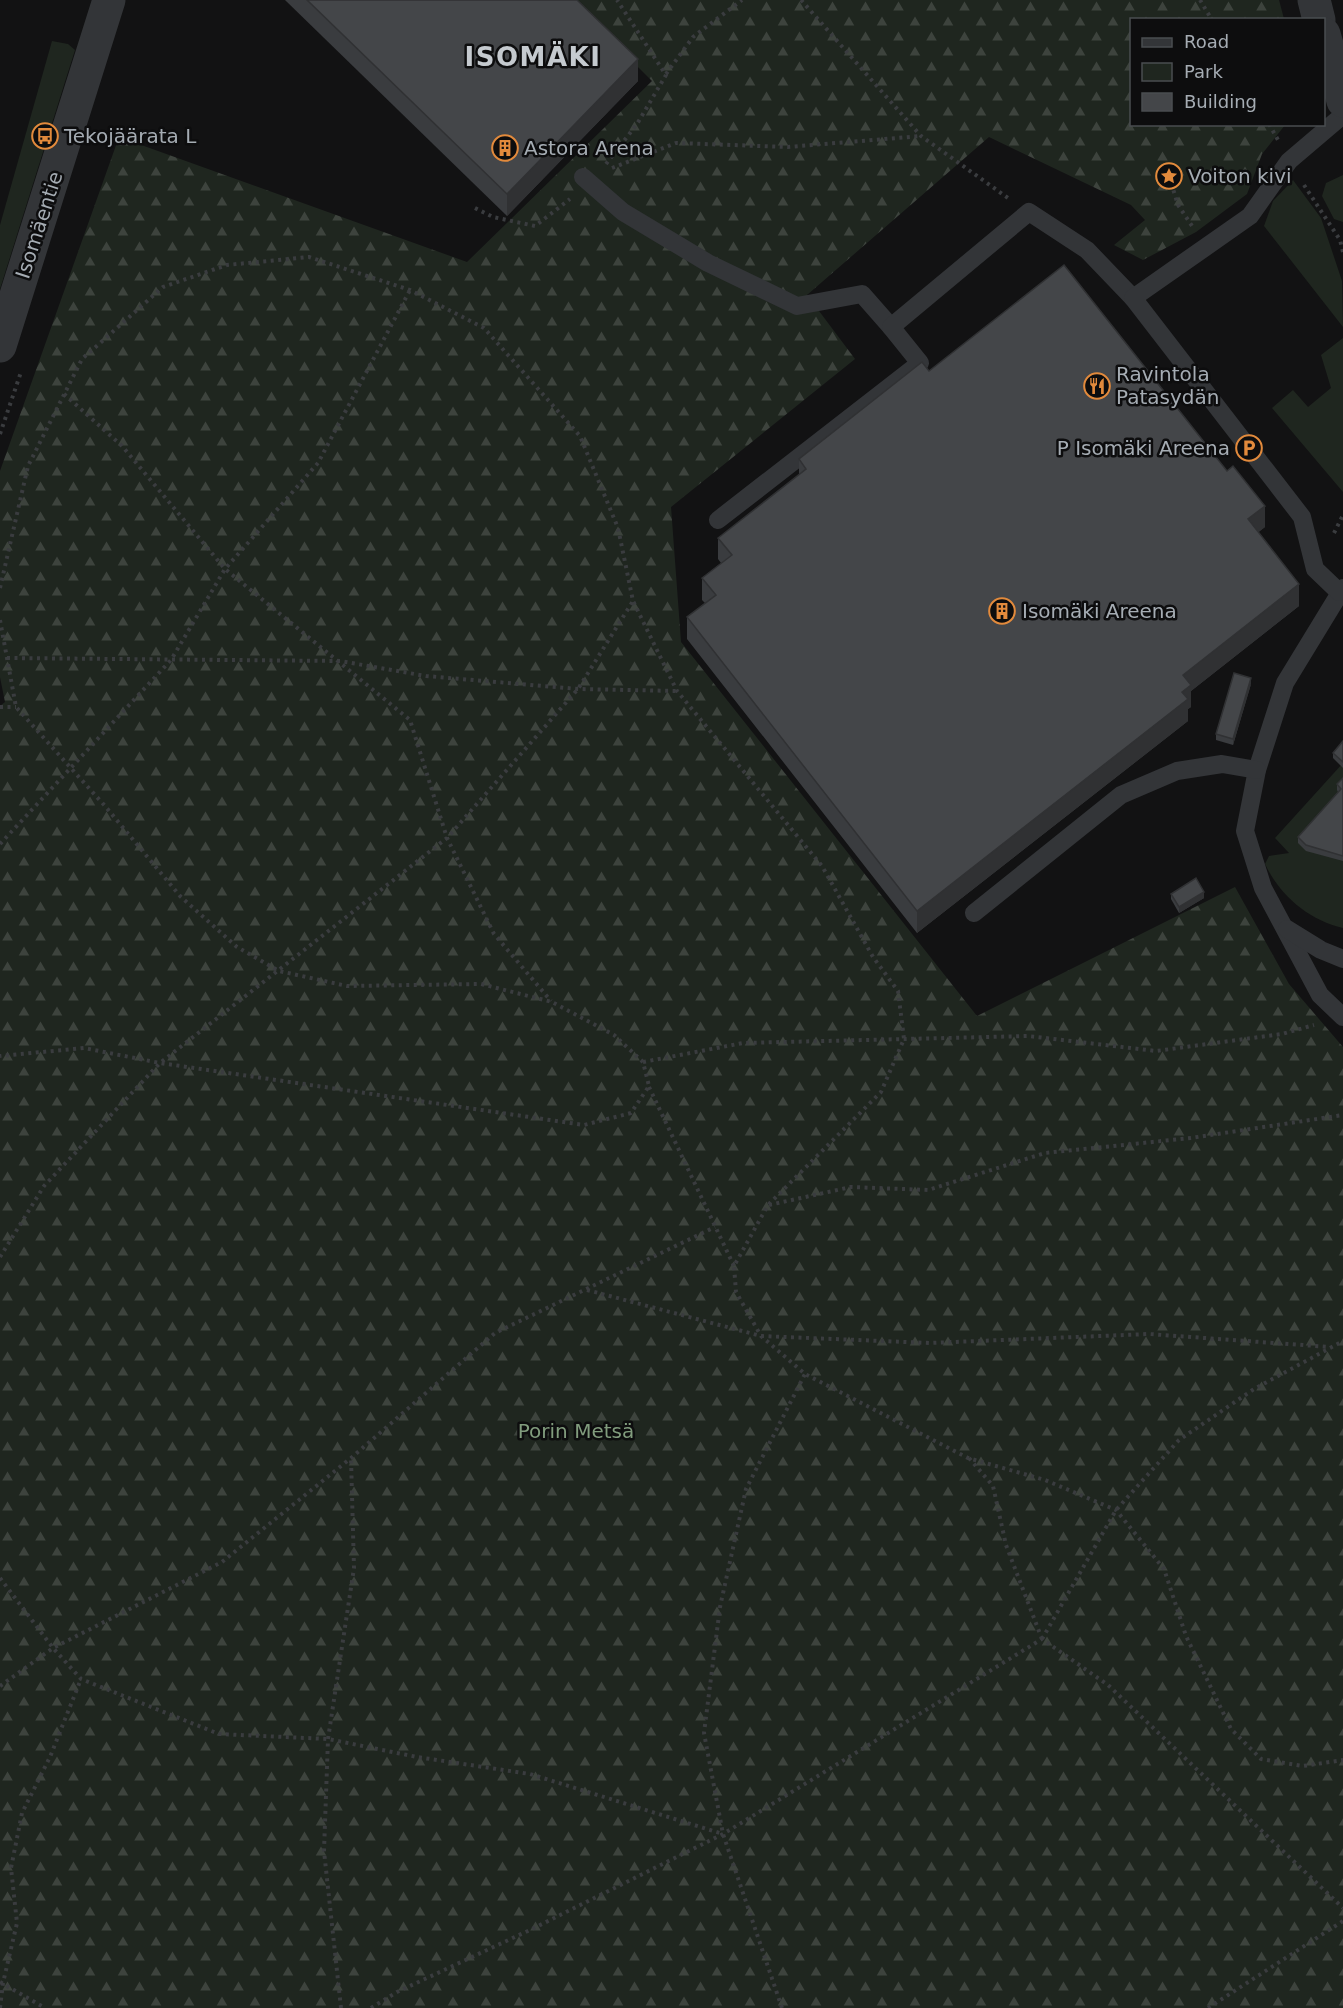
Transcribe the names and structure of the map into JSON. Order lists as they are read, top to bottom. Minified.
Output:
{"streets":{"street":["Isomäentie"]},"districts":["ISOMÄKI"],"parks":["Porin Metsä"],"places":{"bus stop":["Tekojäärata L"],"building":["Astora Arena","Isomäki Areena"],"place":["Voiton kivi"],"restaurant":["Ravintola Patasydän"],"parking":["P Isomäki Areena"]},"legend":["Road","Park","Building"]}
